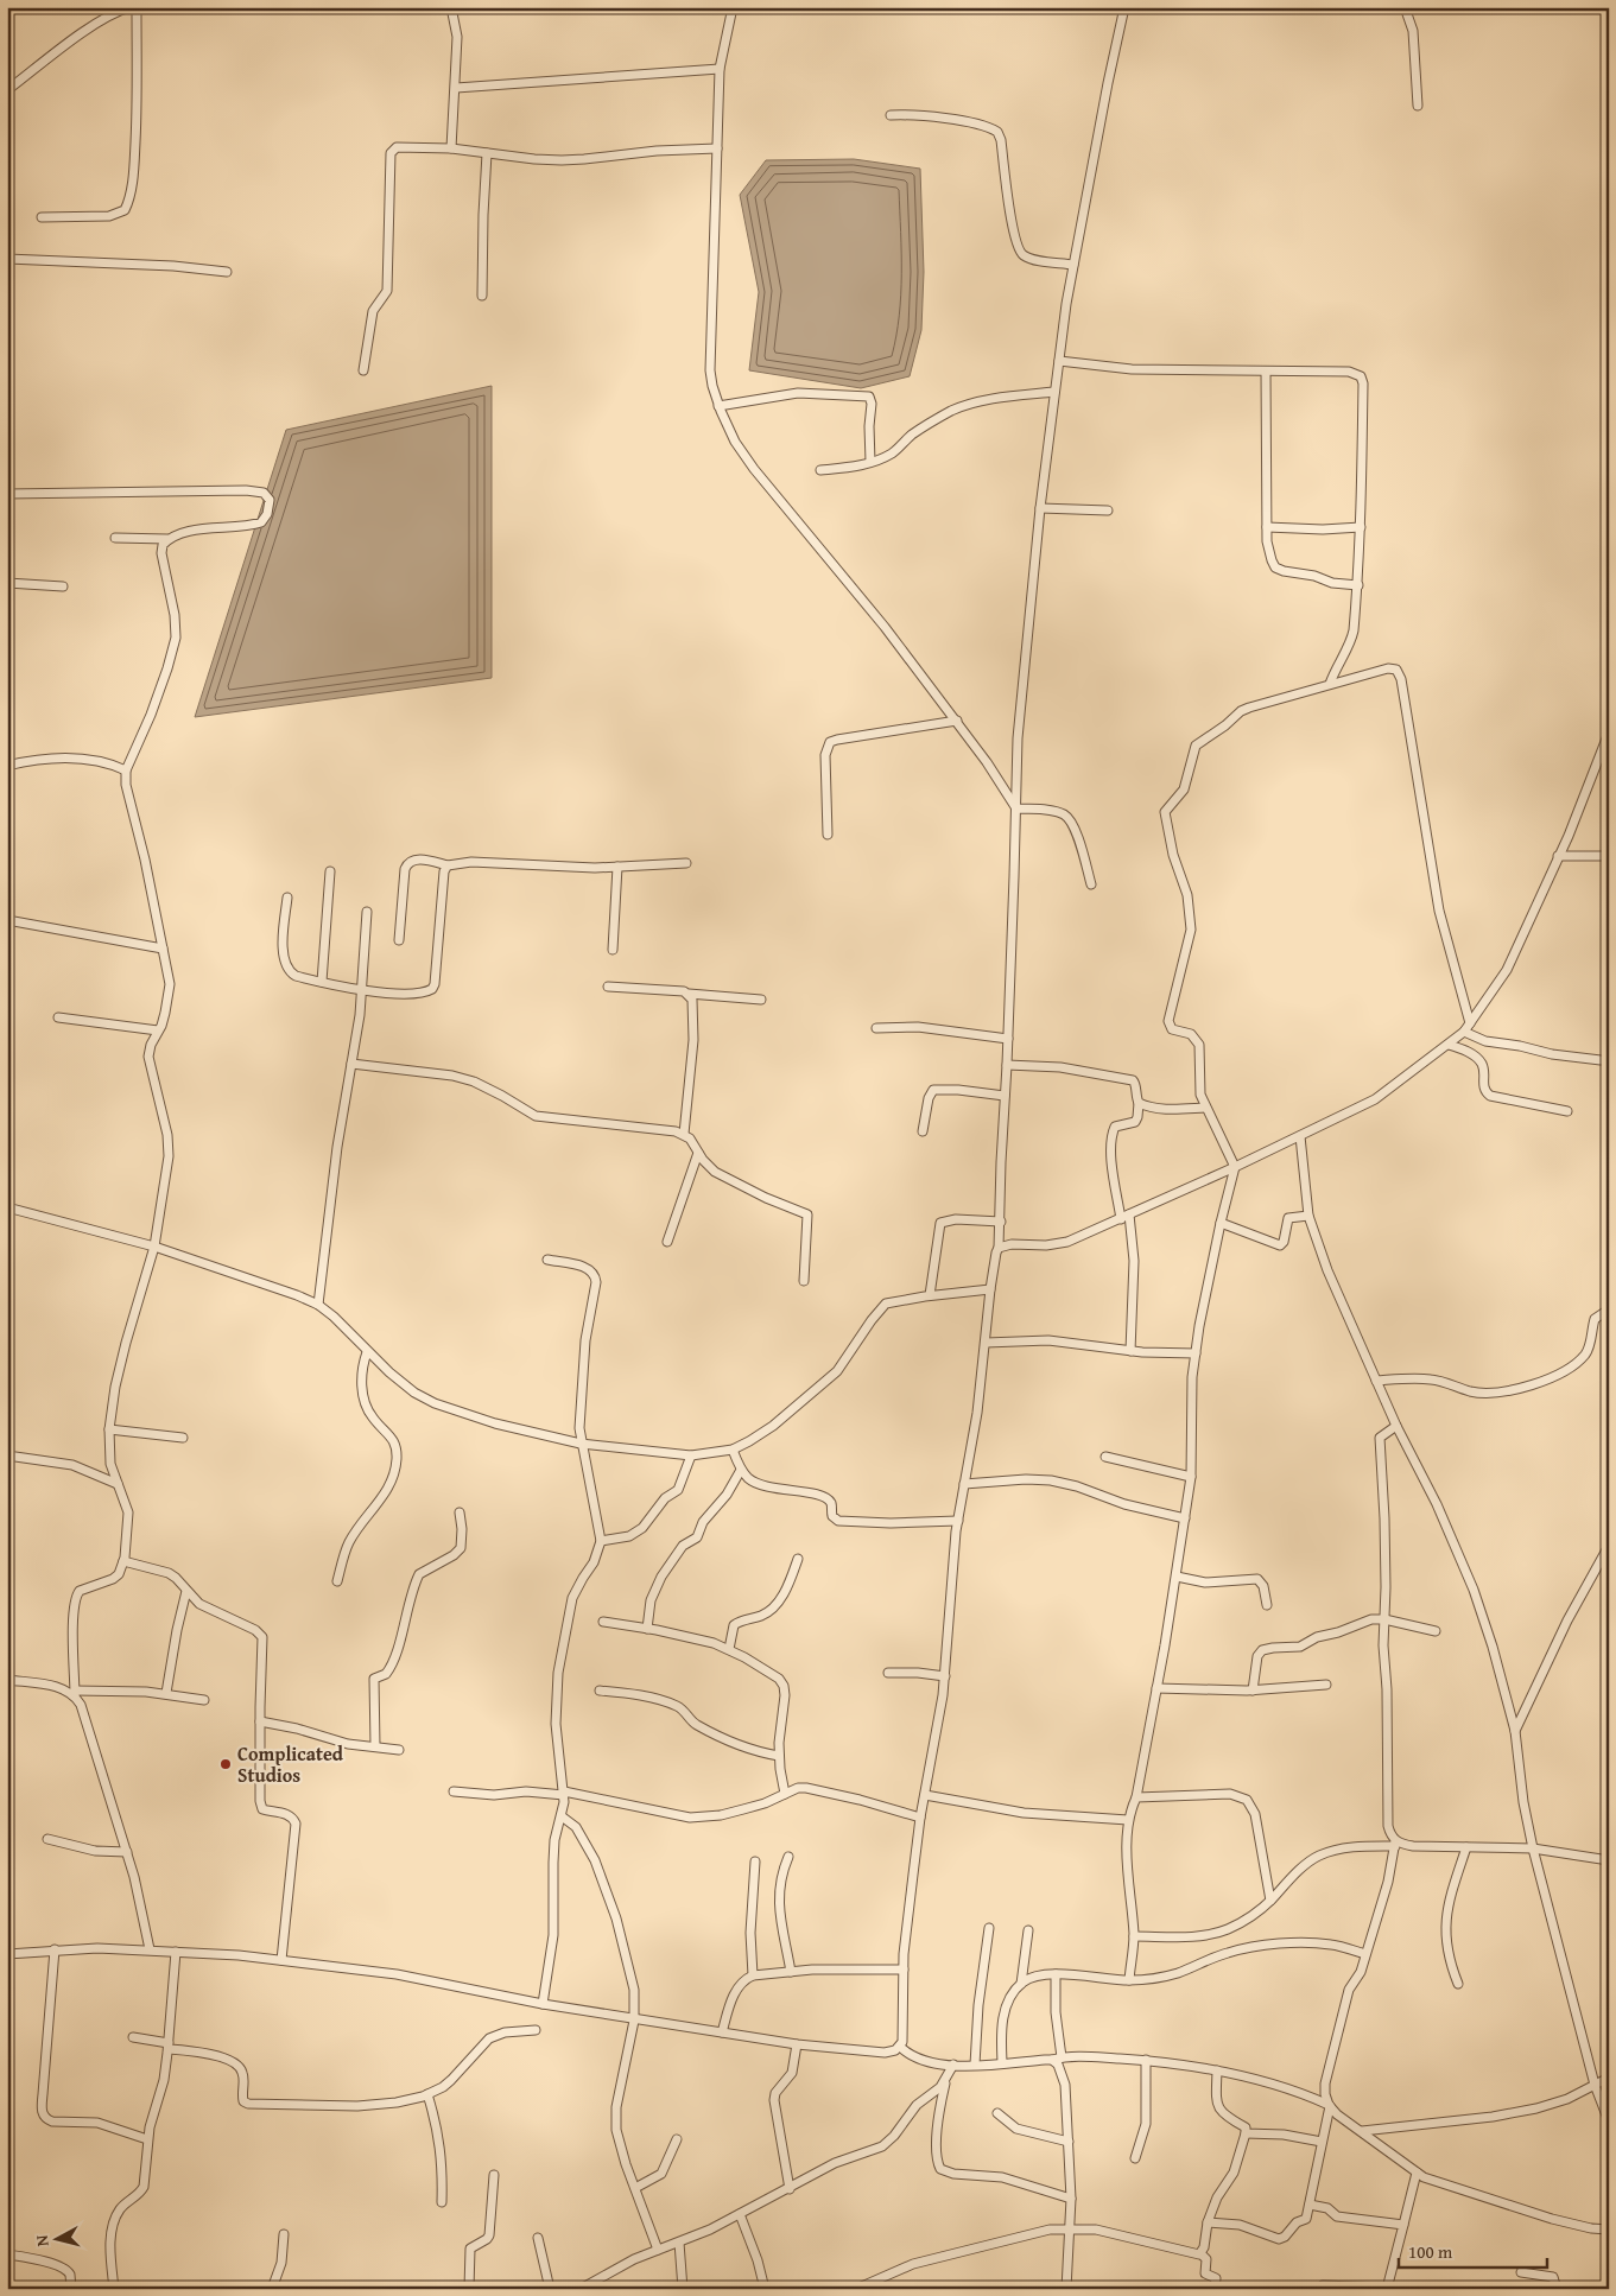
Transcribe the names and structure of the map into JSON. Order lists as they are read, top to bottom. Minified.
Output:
{"places":["Complicated Studios"],"scale_bar":"100 m","north":"left"}
